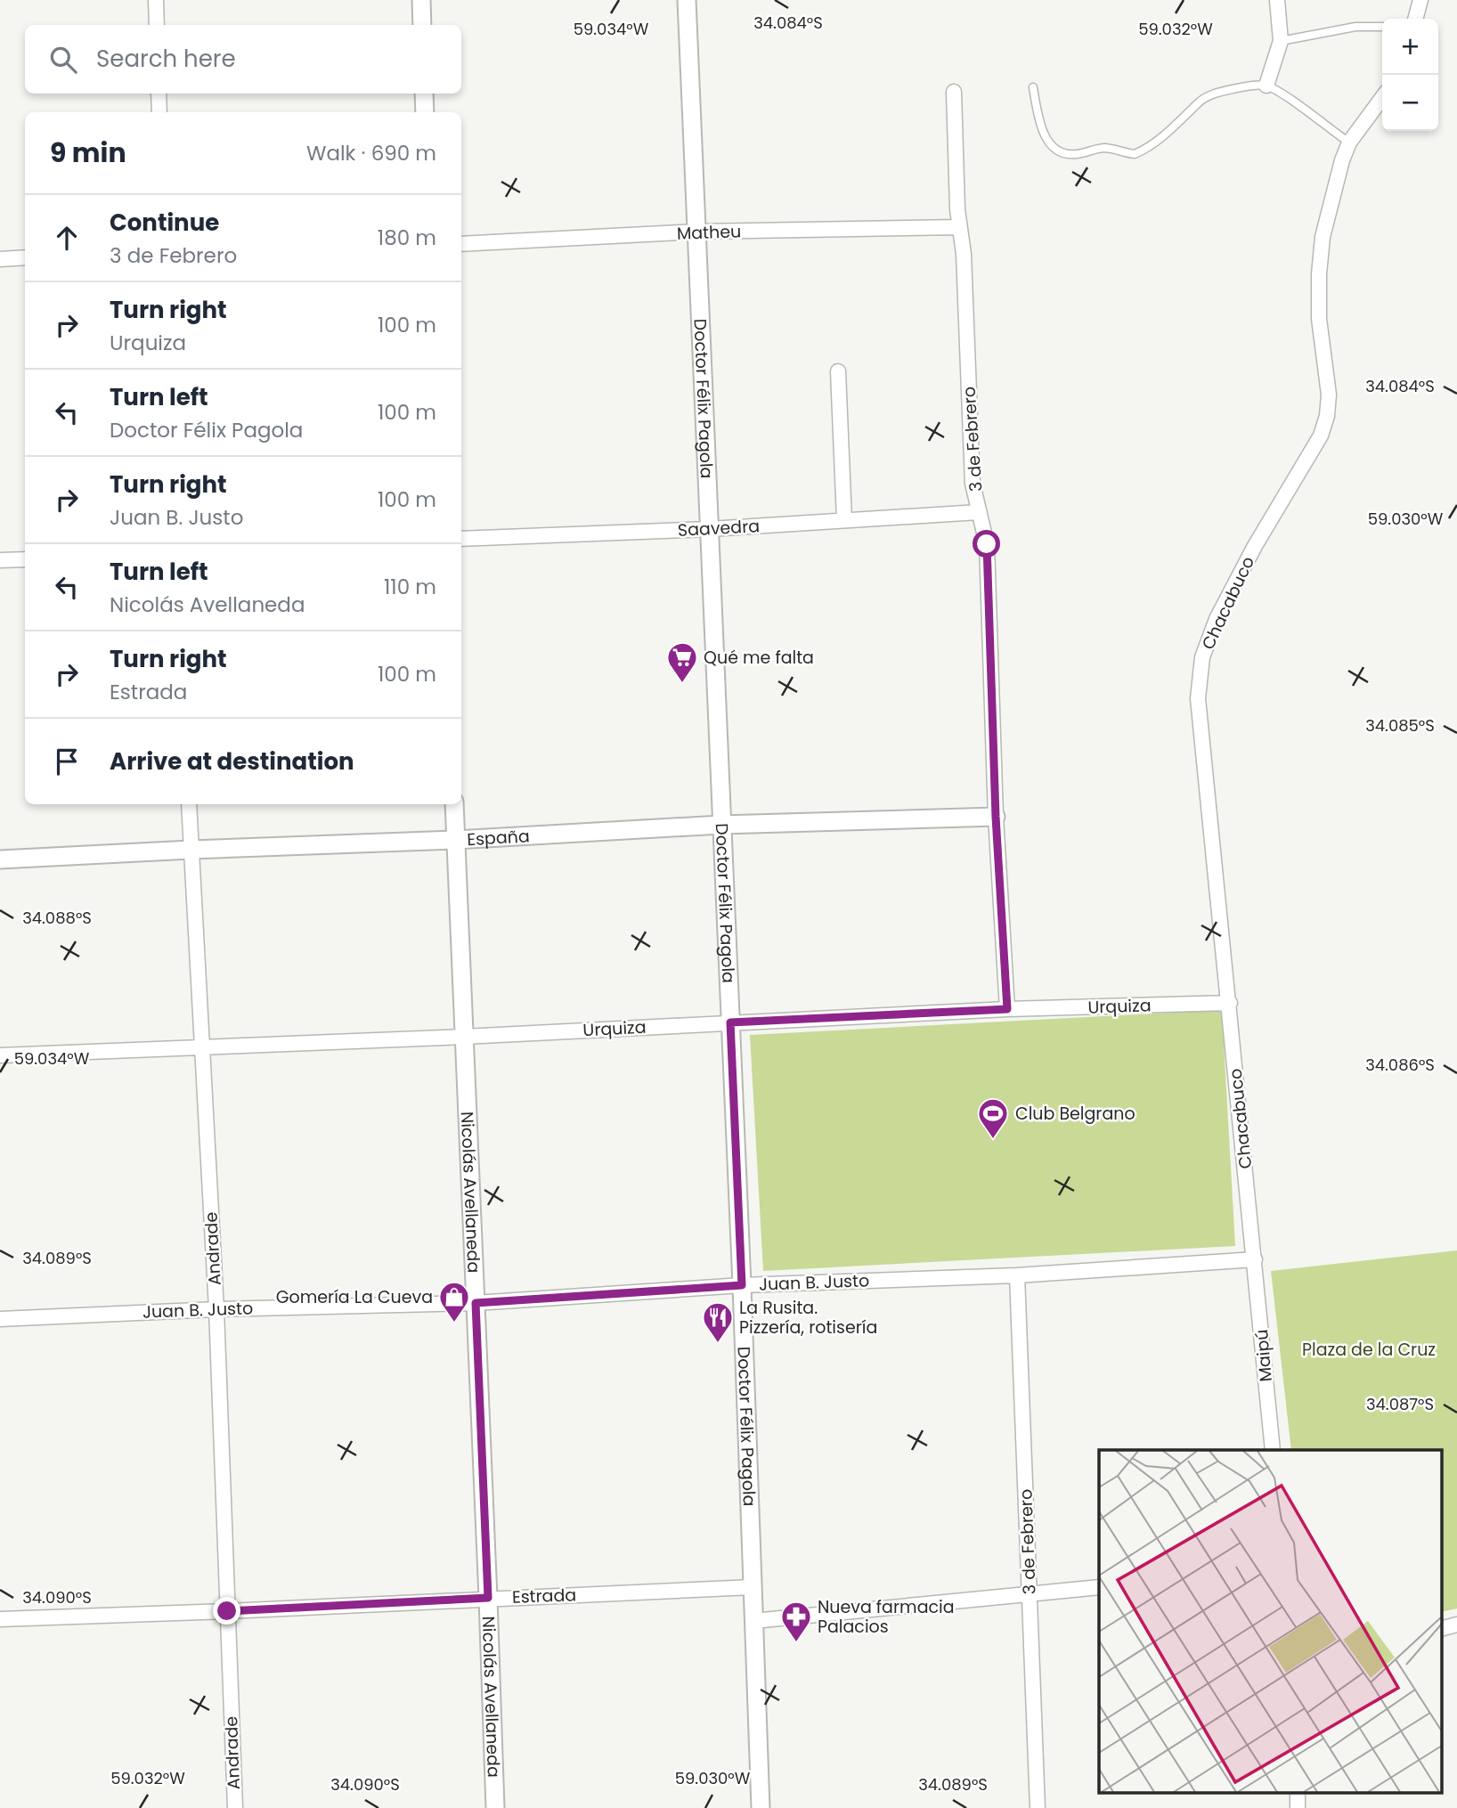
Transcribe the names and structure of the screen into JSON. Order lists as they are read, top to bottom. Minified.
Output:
{"streets":{"street":["Matheu","Doctor Félix Pagola","3 de Febrero","Saavedra","Chacabuco","España","Urquiza","Nicolás Avellaneda","Andrade","Juan B. Justo","Maipú","Estrada"]},"crossings":[["Matheu","Doctor Félix Pagola"],["Matheu","3 de Febrero"],["Doctor Félix Pagola","Saavedra"],["Doctor Félix Pagola","España"],["Doctor Félix Pagola","Urquiza"],["Doctor Félix Pagola","Juan B. Justo"],["Doctor Félix Pagola","Estrada"],["3 de Febrero","Saavedra"],["3 de Febrero","España"],["3 de Febrero","Urquiza"],["3 de Febrero","Juan B. Justo"],["Chacabuco","Urquiza"],["Chacabuco","Juan B. Justo"],["Chacabuco","Maipú"],["España","Nicolás Avellaneda"],["España","Andrade"],["Urquiza","Nicolás Avellaneda"],["Urquiza","Andrade"],["Nicolás Avellaneda","Juan B. Justo"],["Nicolás Avellaneda","Estrada"],["Andrade","Juan B. Justo"],["Andrade","Estrada"],["Juan B. Justo","Maipú"]],"parks":["Plaza de la Cruz"],"places":{"supermarket":["Qué me falta"],"sports":["Club Belgrano"],"shop":["Gomería La Cueva"],"restaurant":["La Rusita. Pizzería, rotisería"],"pharmacy":["Nueva farmacia Palacios"]},"page":{"map_buttons":["+","−"],"search":"Search here","heading":["9 min","Walk · 690 m"],"list":[["Continue","3 de Febrero","180 m"],["Turn right","Urquiza","100 m"],["Turn left","Doctor Félix Pagola","100 m"],["Turn right","Juan B. Justo","100 m"],["Turn left","Nicolás Avellaneda","110 m"],["Turn right","Estrada","100 m"],"Arrive at destination"]},"coordinates":["34.084°S","59.034°W","59.032°W","59.030°W","34.085°S","34.088°S","34.086°S","34.089°S","34.087°S","34.090°S"]}
